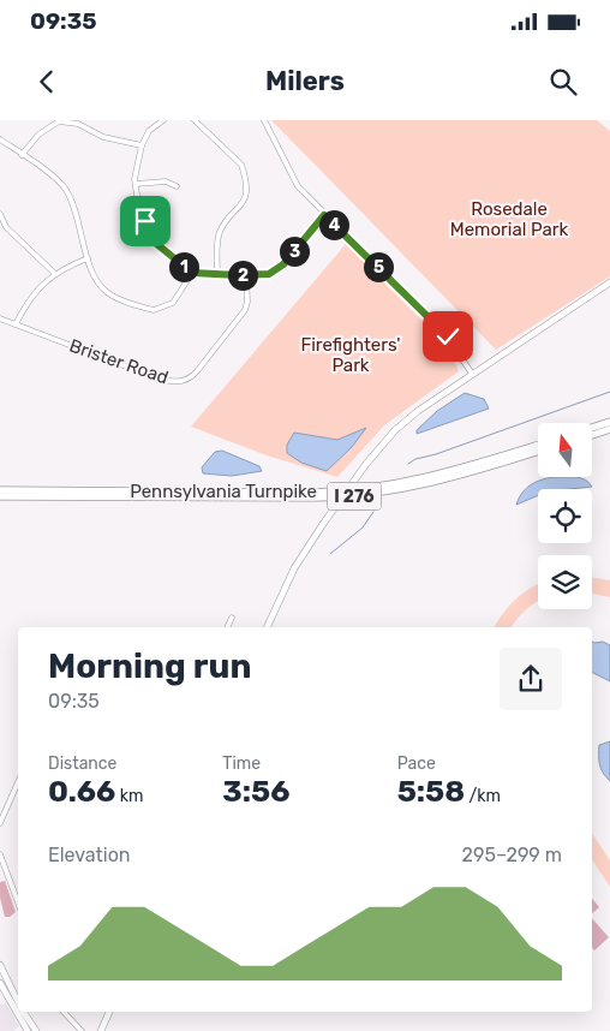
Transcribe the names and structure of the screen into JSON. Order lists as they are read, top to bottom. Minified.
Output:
{"streets":{"highway":["Pennsylvania Turnpike","I 276"],"street":["Brister Road"]},"parks":["Rosedale Memorial Park","Firefighters' Park"],"north":"top","page":{"status":"09:35","header":"Milers","pins":["4","3","1","5","2"],"heading":["Morning run","09:35"],"stats":[["Distance","0.66 km"],["Time","3:56"],["Pace","5:58 /km"]],"chart":["Elevation","295–299 m"]}}
